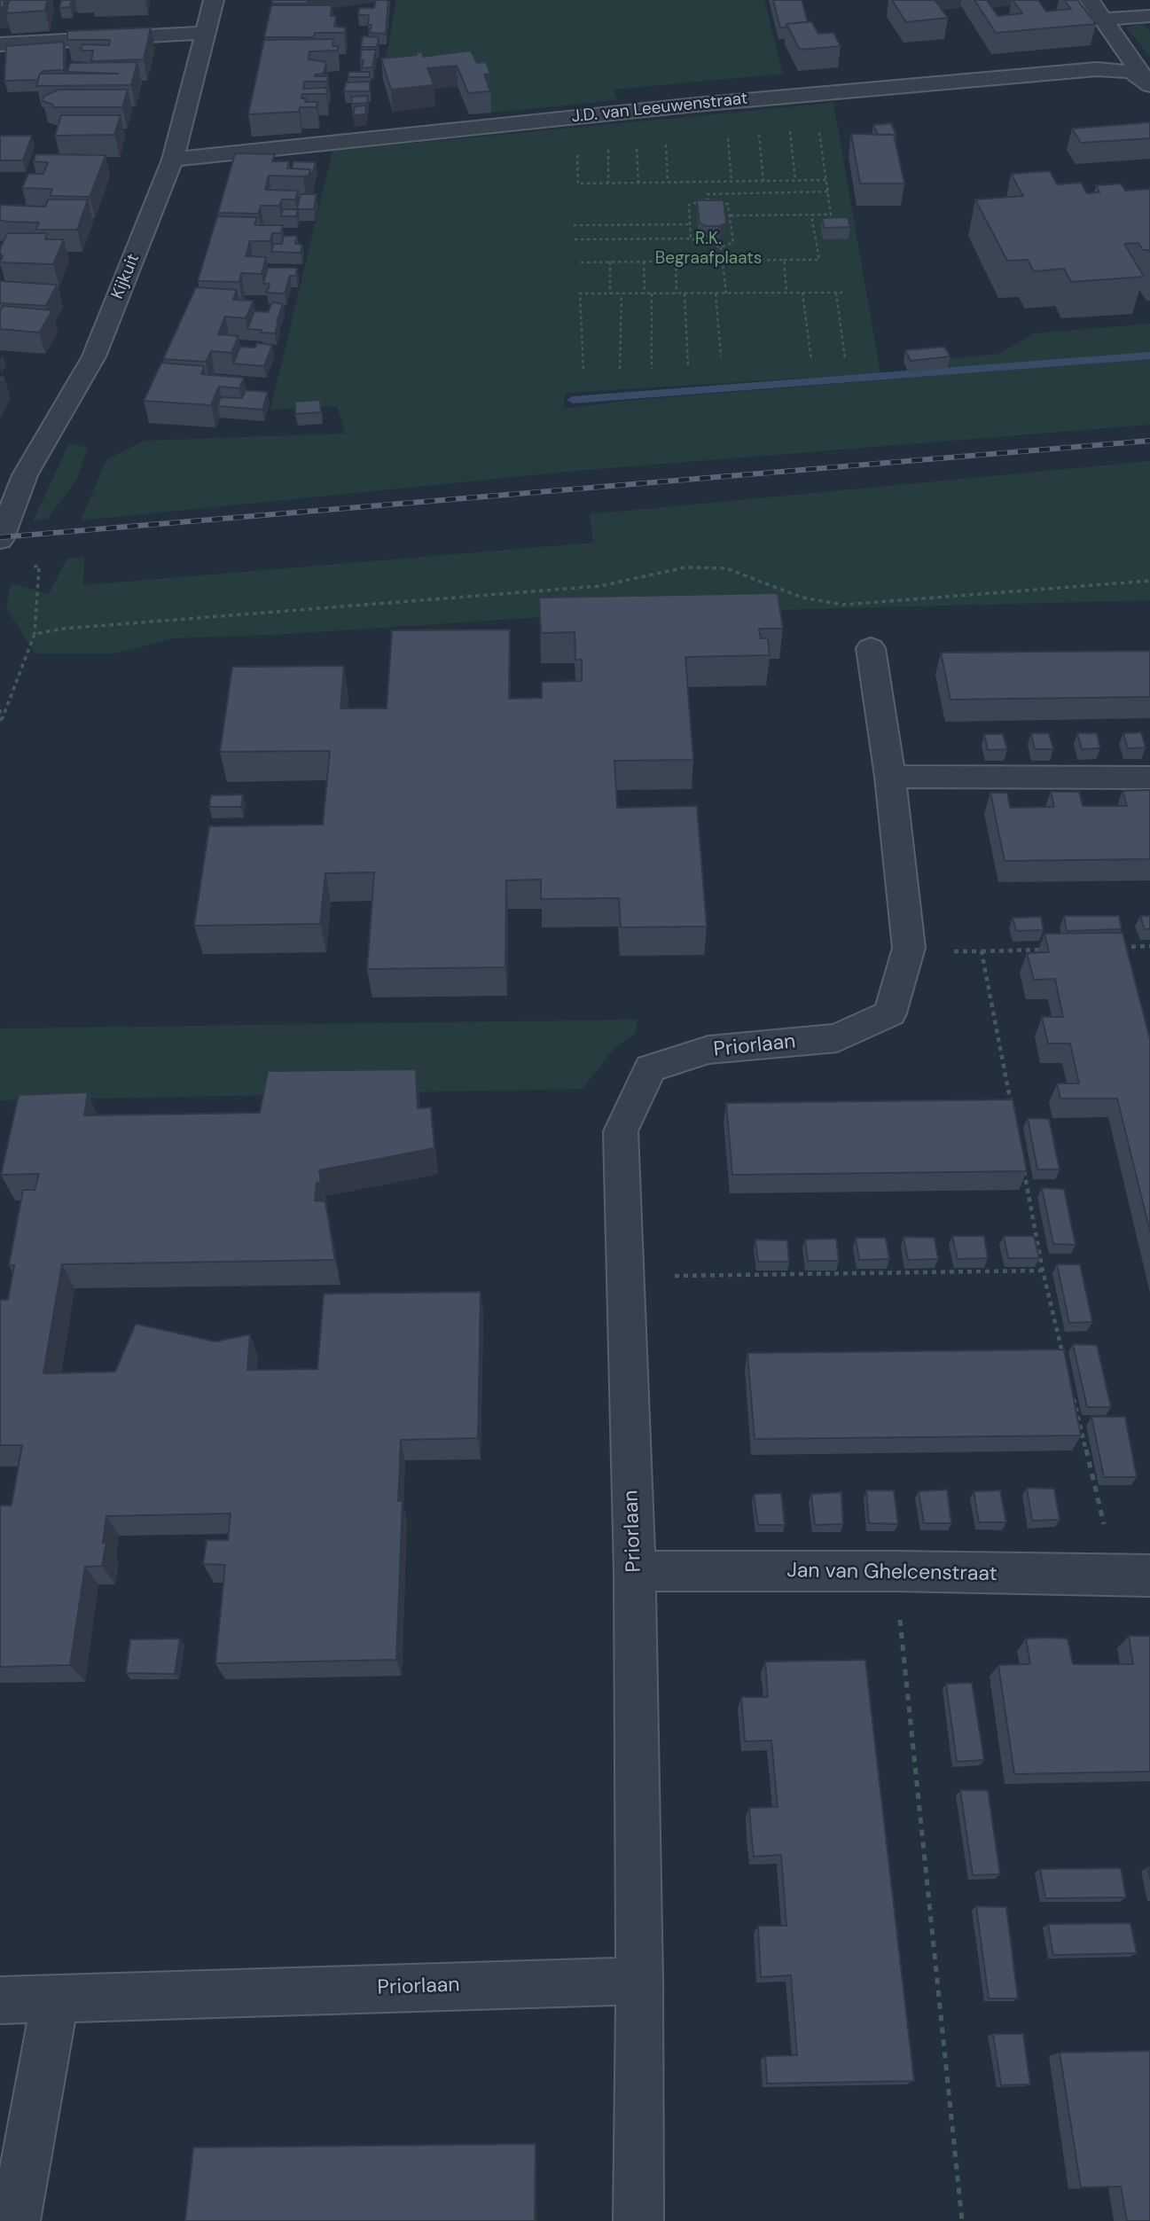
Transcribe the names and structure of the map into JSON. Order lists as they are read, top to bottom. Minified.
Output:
{"streets":{"street":["J.D. van Leeuwenstraat","Kijkuit","Priorlaan","Jan van Ghelcenstraat"]},"crossings":[["J.D. van Leeuwenstraat","Kijkuit"],["Priorlaan","Jan van Ghelcenstraat"]],"parks":["R.K. Begraafplaats"]}
